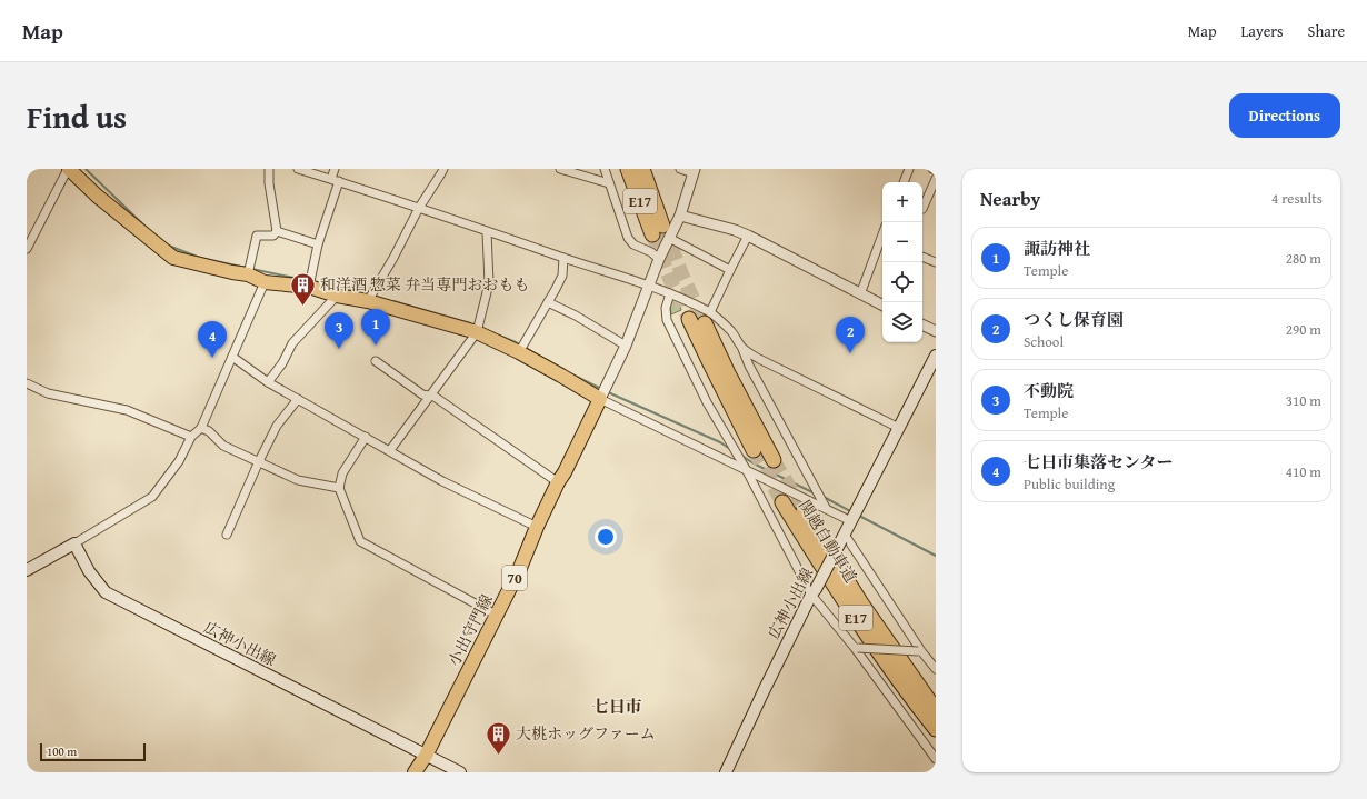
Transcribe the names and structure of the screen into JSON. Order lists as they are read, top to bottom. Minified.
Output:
{"streets":{"highway":["E17","関越自動車道"],"main road":["70","広神小出線","小出守門線"]},"crossings":[["70","広神小出線"],["70","小出守門線"],["広神小出線","小出守門線"]],"districts":["七日市"],"places":{"building":["和洋酒 惣菜 弁当専門おおもも","大桃ホッグファーム"]},"scale_bar":"100 m","page":{"header":"Map","nav":["Map","Layers","Share"],"title":"Find us","buttons":"Directions","heading":["Nearby","4 results"],"map_buttons":["+","−"],"list":[{"mark":"1","name":"諏訪神社","note":"Temple","value":"280 m"},{"mark":"2","name":"つくし保育園","note":"School","value":"290 m"},{"mark":"3","name":"不動院","note":"Temple","value":"310 m"},{"mark":"4","name":"七日市集落センター","note":"Public building","value":"410 m"}],"pins":["1","3","2","4"],"scale":"100 m"}}
